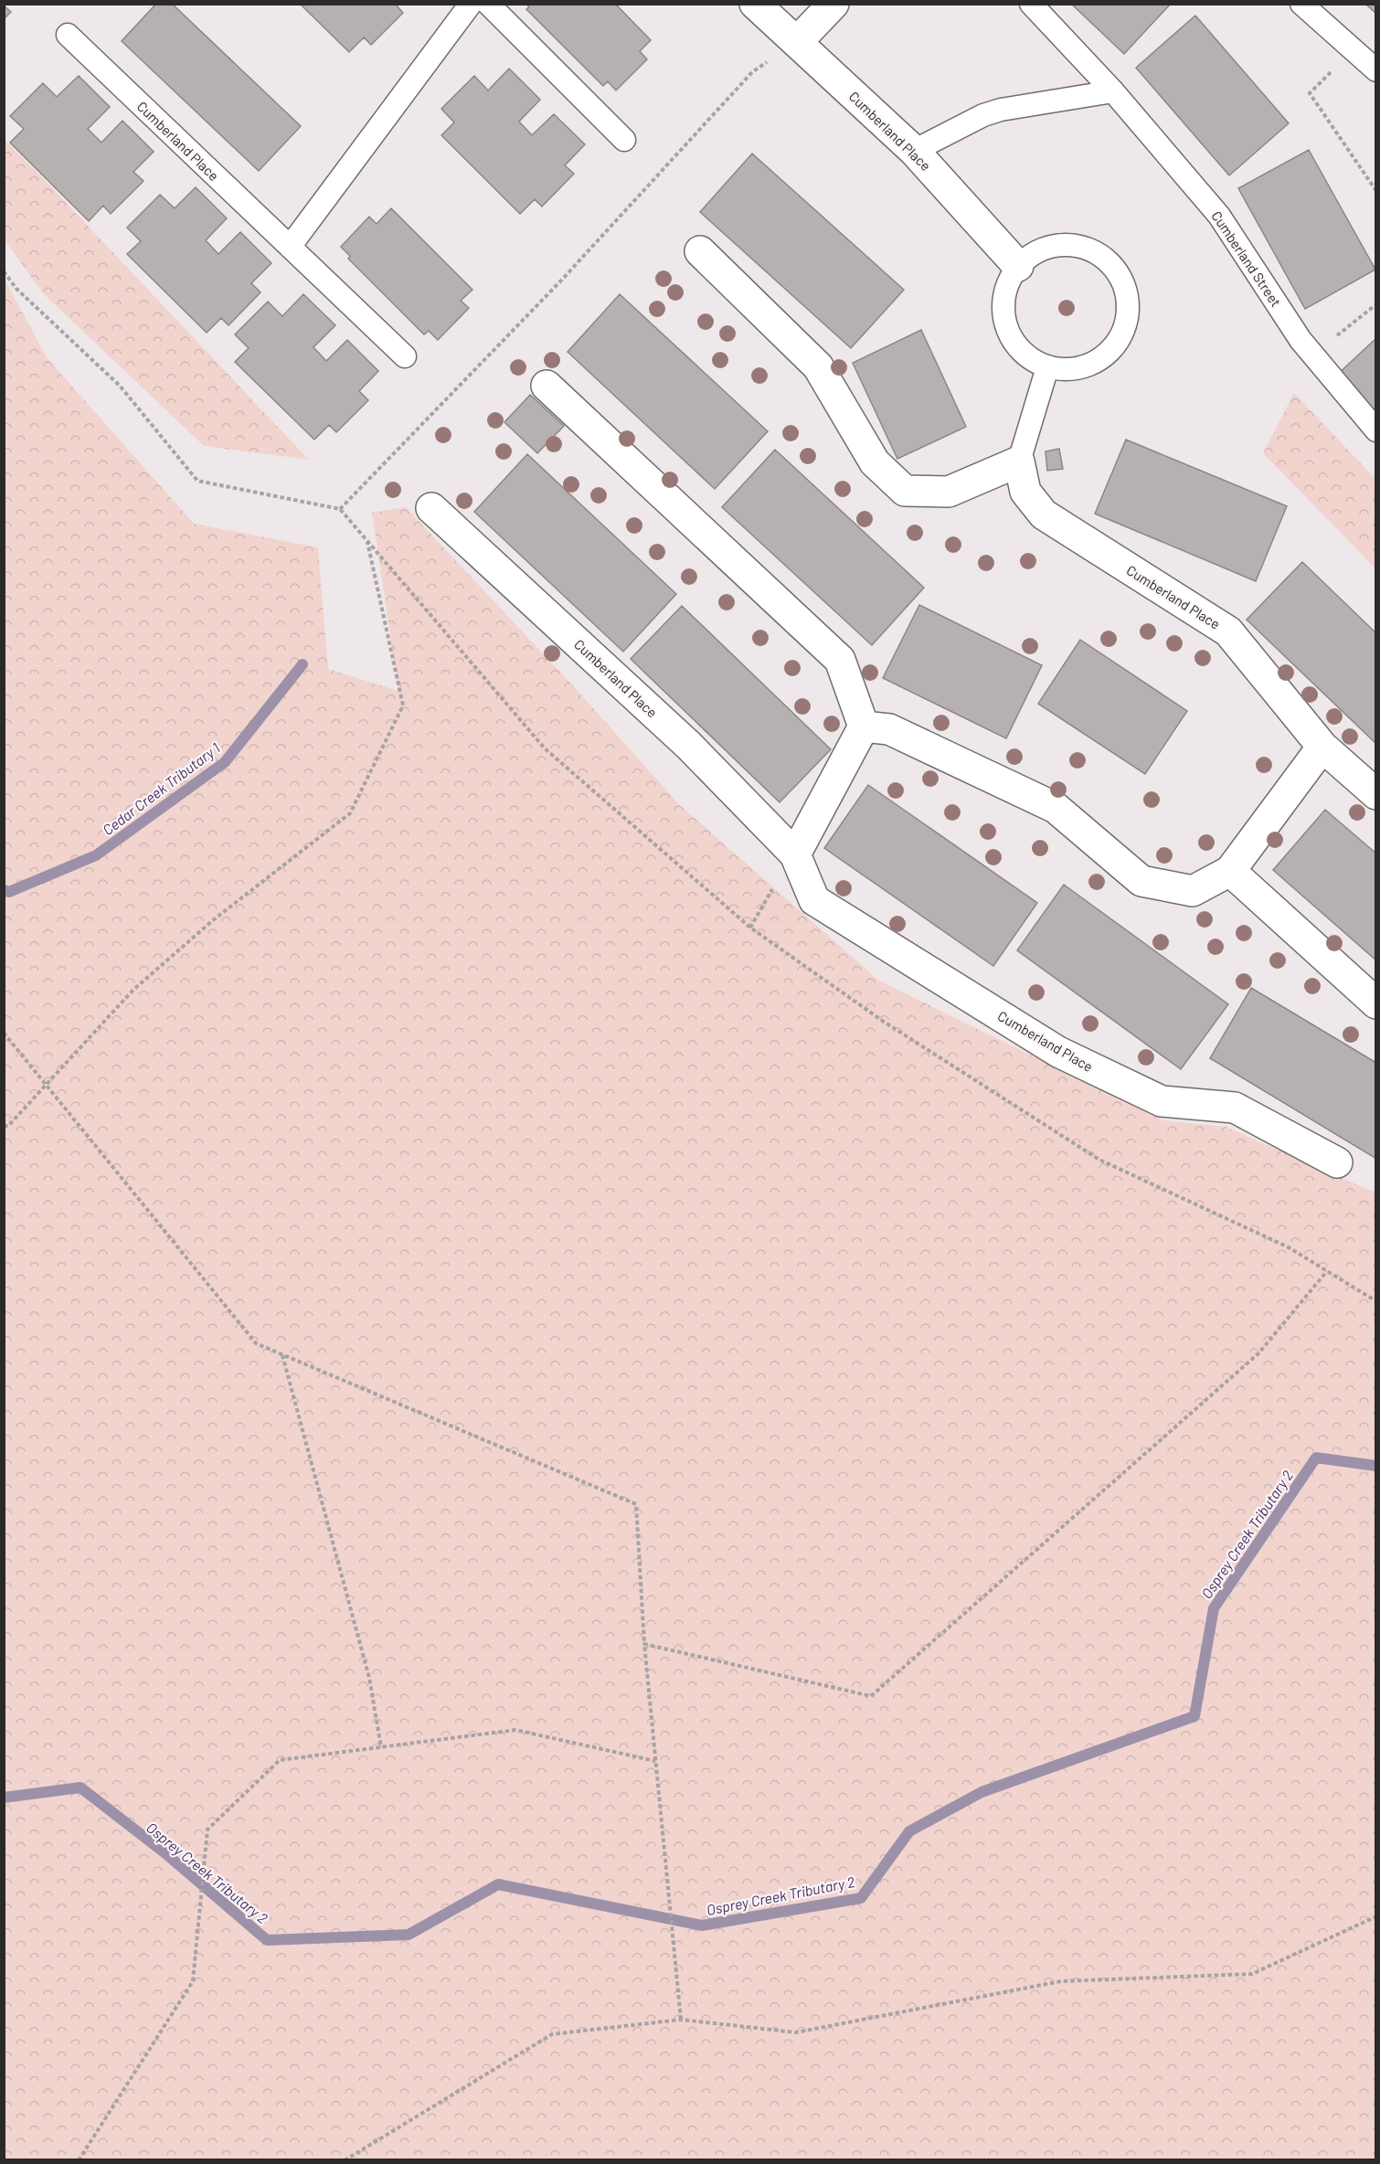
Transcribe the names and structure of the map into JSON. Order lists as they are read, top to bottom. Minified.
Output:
{"streets":{"street":["Cumberland Place"],"lane":["Cumberland Street"]},"water":["Cedar Creek Tributary 1","Osprey Creek Tributary 2"]}
